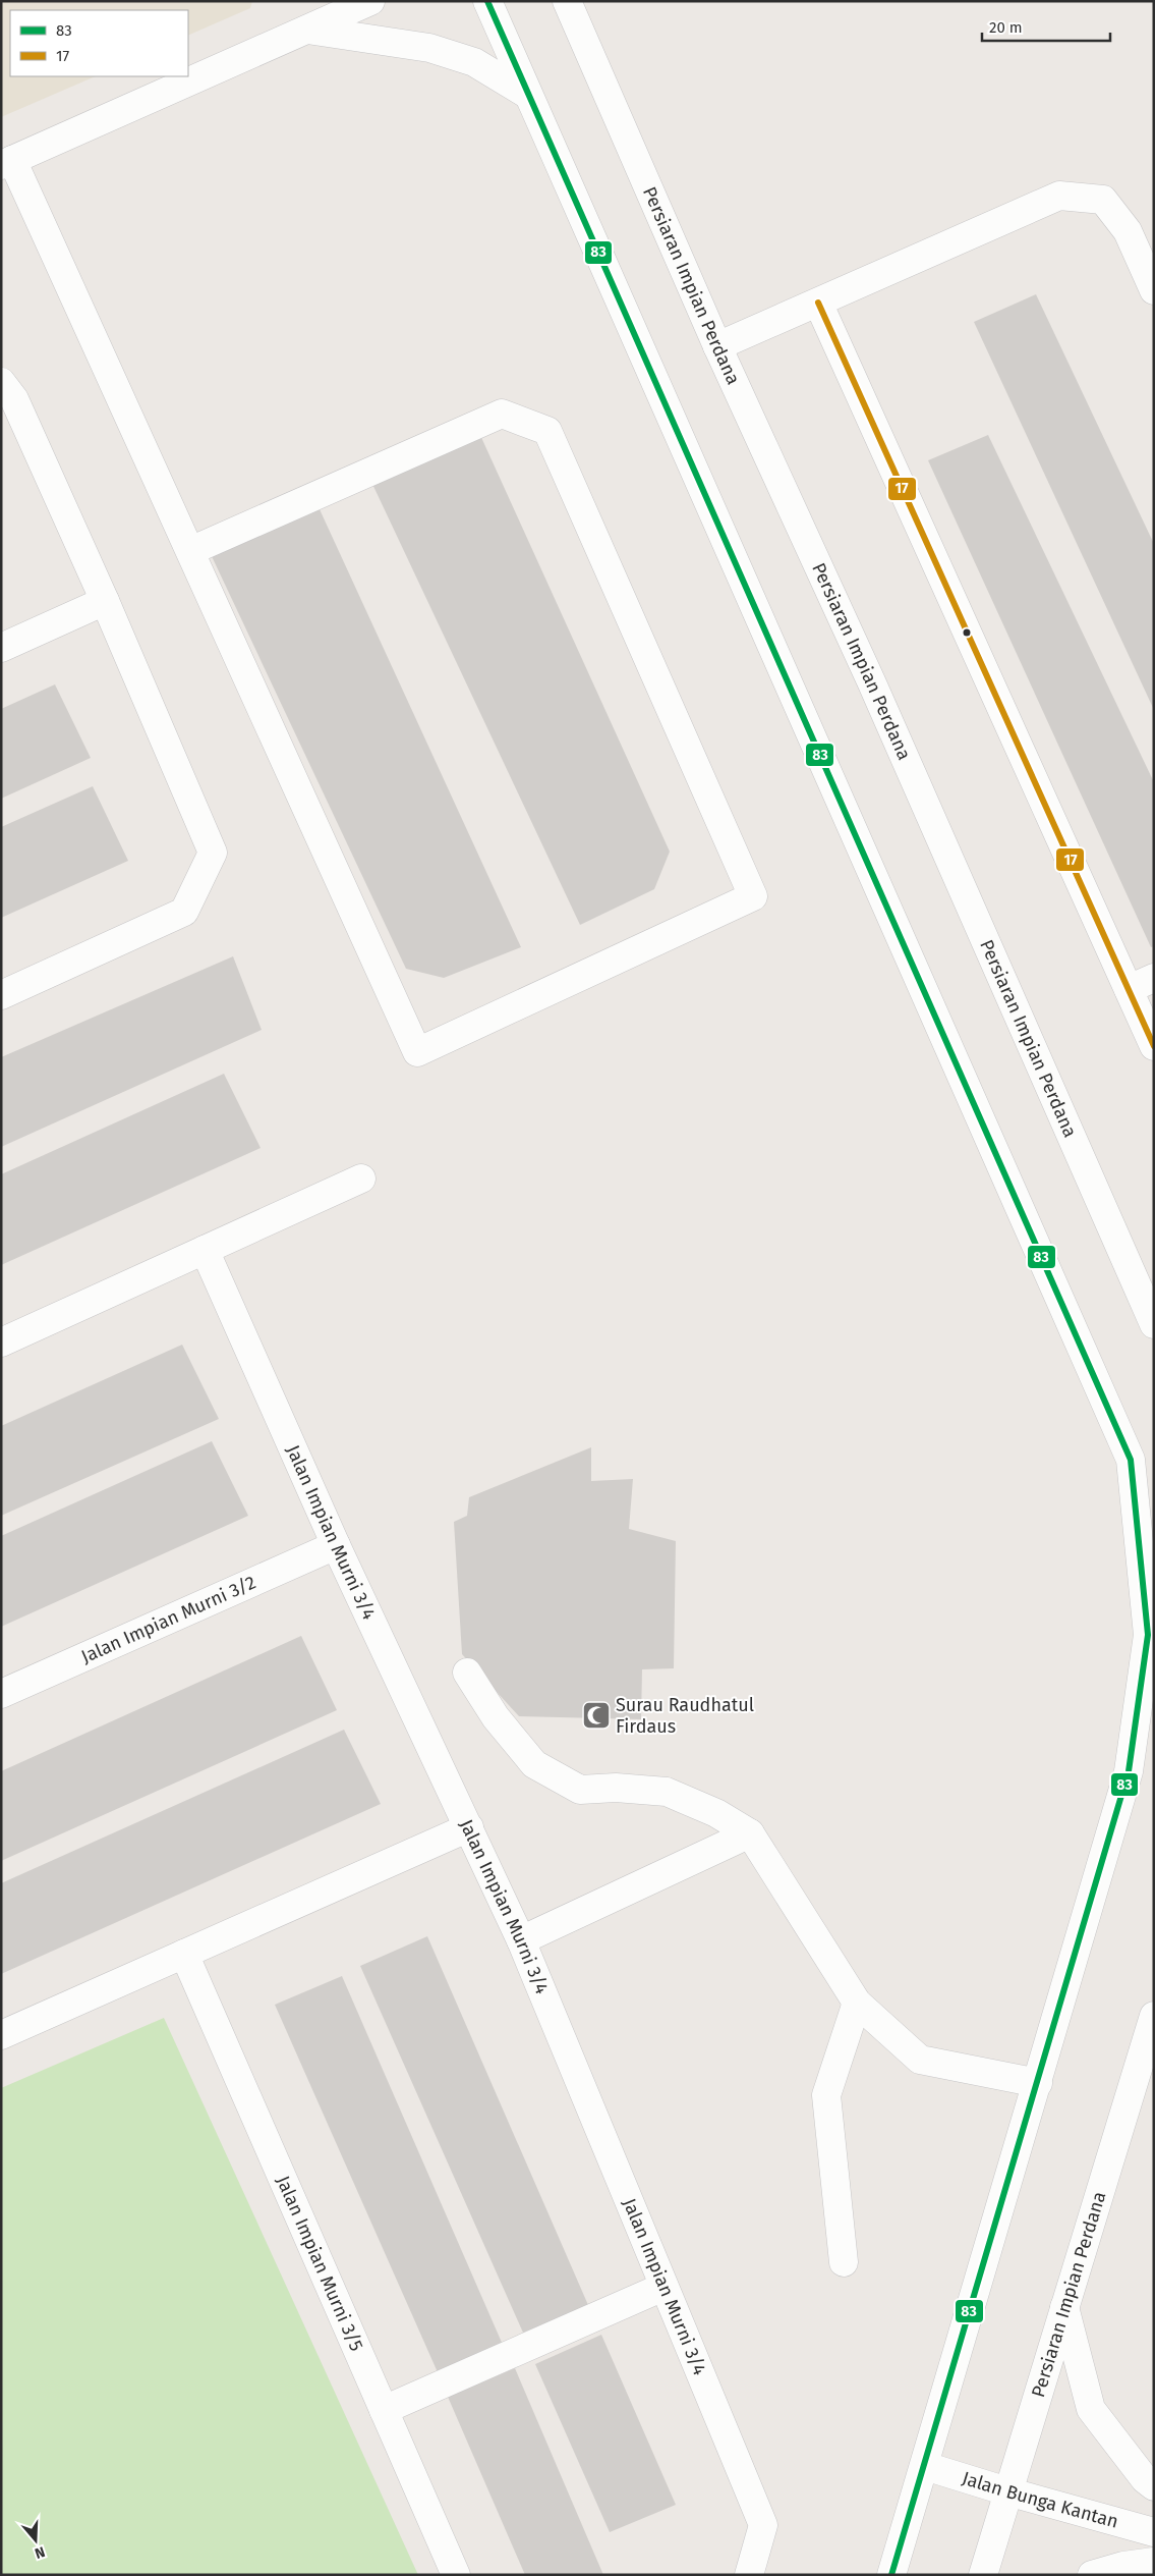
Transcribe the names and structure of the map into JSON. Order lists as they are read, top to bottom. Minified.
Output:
{"streets":{"street":["Persiaran Impian Perdana","Jalan Impian Murni 3/4","Jalan Impian Murni 3/2","Jalan Impian Murni 3/5","Jalan Bunga Kantan"]},"crossings":[["Persiaran Impian Perdana","Jalan Bunga Kantan"],["Jalan Impian Murni 3/4","Jalan Impian Murni 3/2"]],"places":{"mosque":["Surau Raudhatul Firdaus"]},"lines":["transit line 83","transit line 17"],"legend":["83","17"],"scale_bar":"20 m","north":"bottom"}
